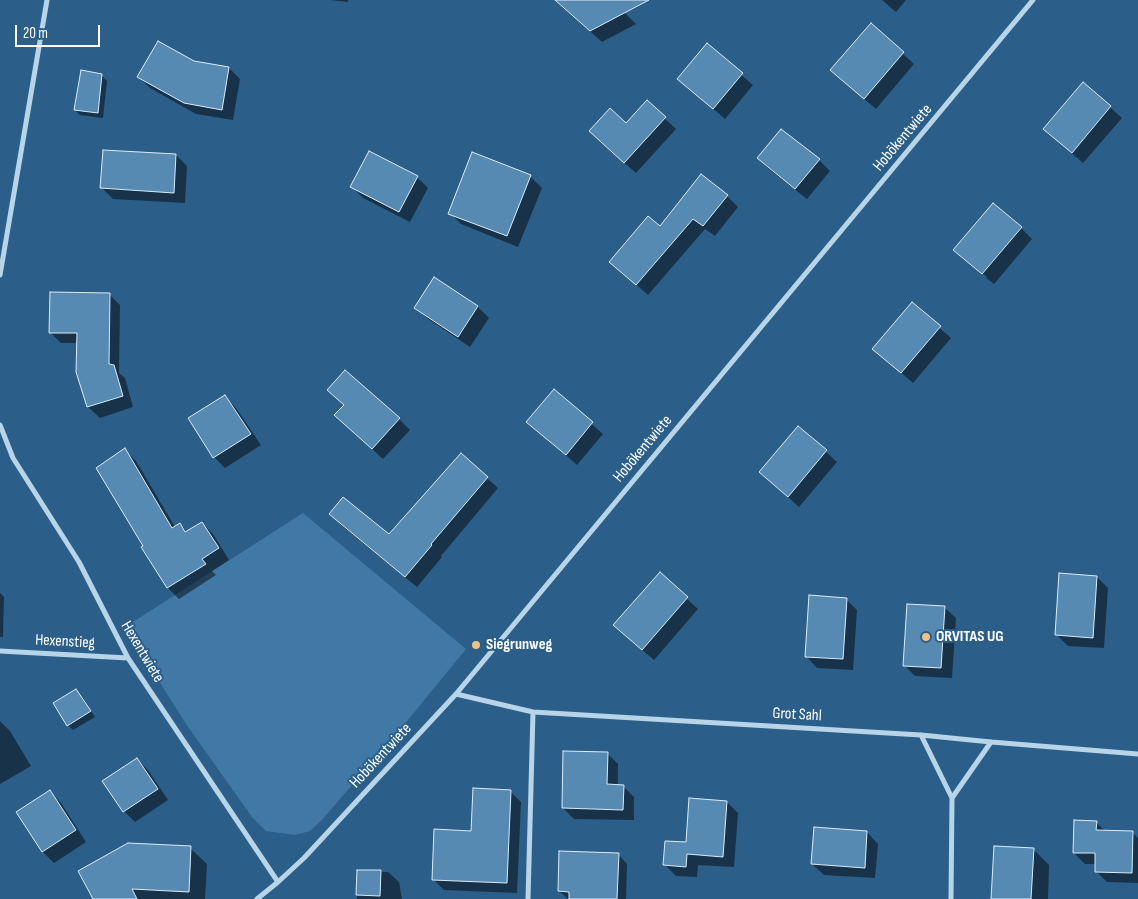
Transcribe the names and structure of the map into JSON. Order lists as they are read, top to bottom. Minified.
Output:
{"streets":{"street":["Hobökentwiete","Hexenstieg","Hexentwiete","Grot Sahl"]},"crossings":[["Hobökentwiete","Hexentwiete"],["Hobökentwiete","Grot Sahl"],["Hexenstieg","Hexentwiete"]],"places":["ORVITAS UG","Siegrunweg"],"scale_bar":"20 m"}
